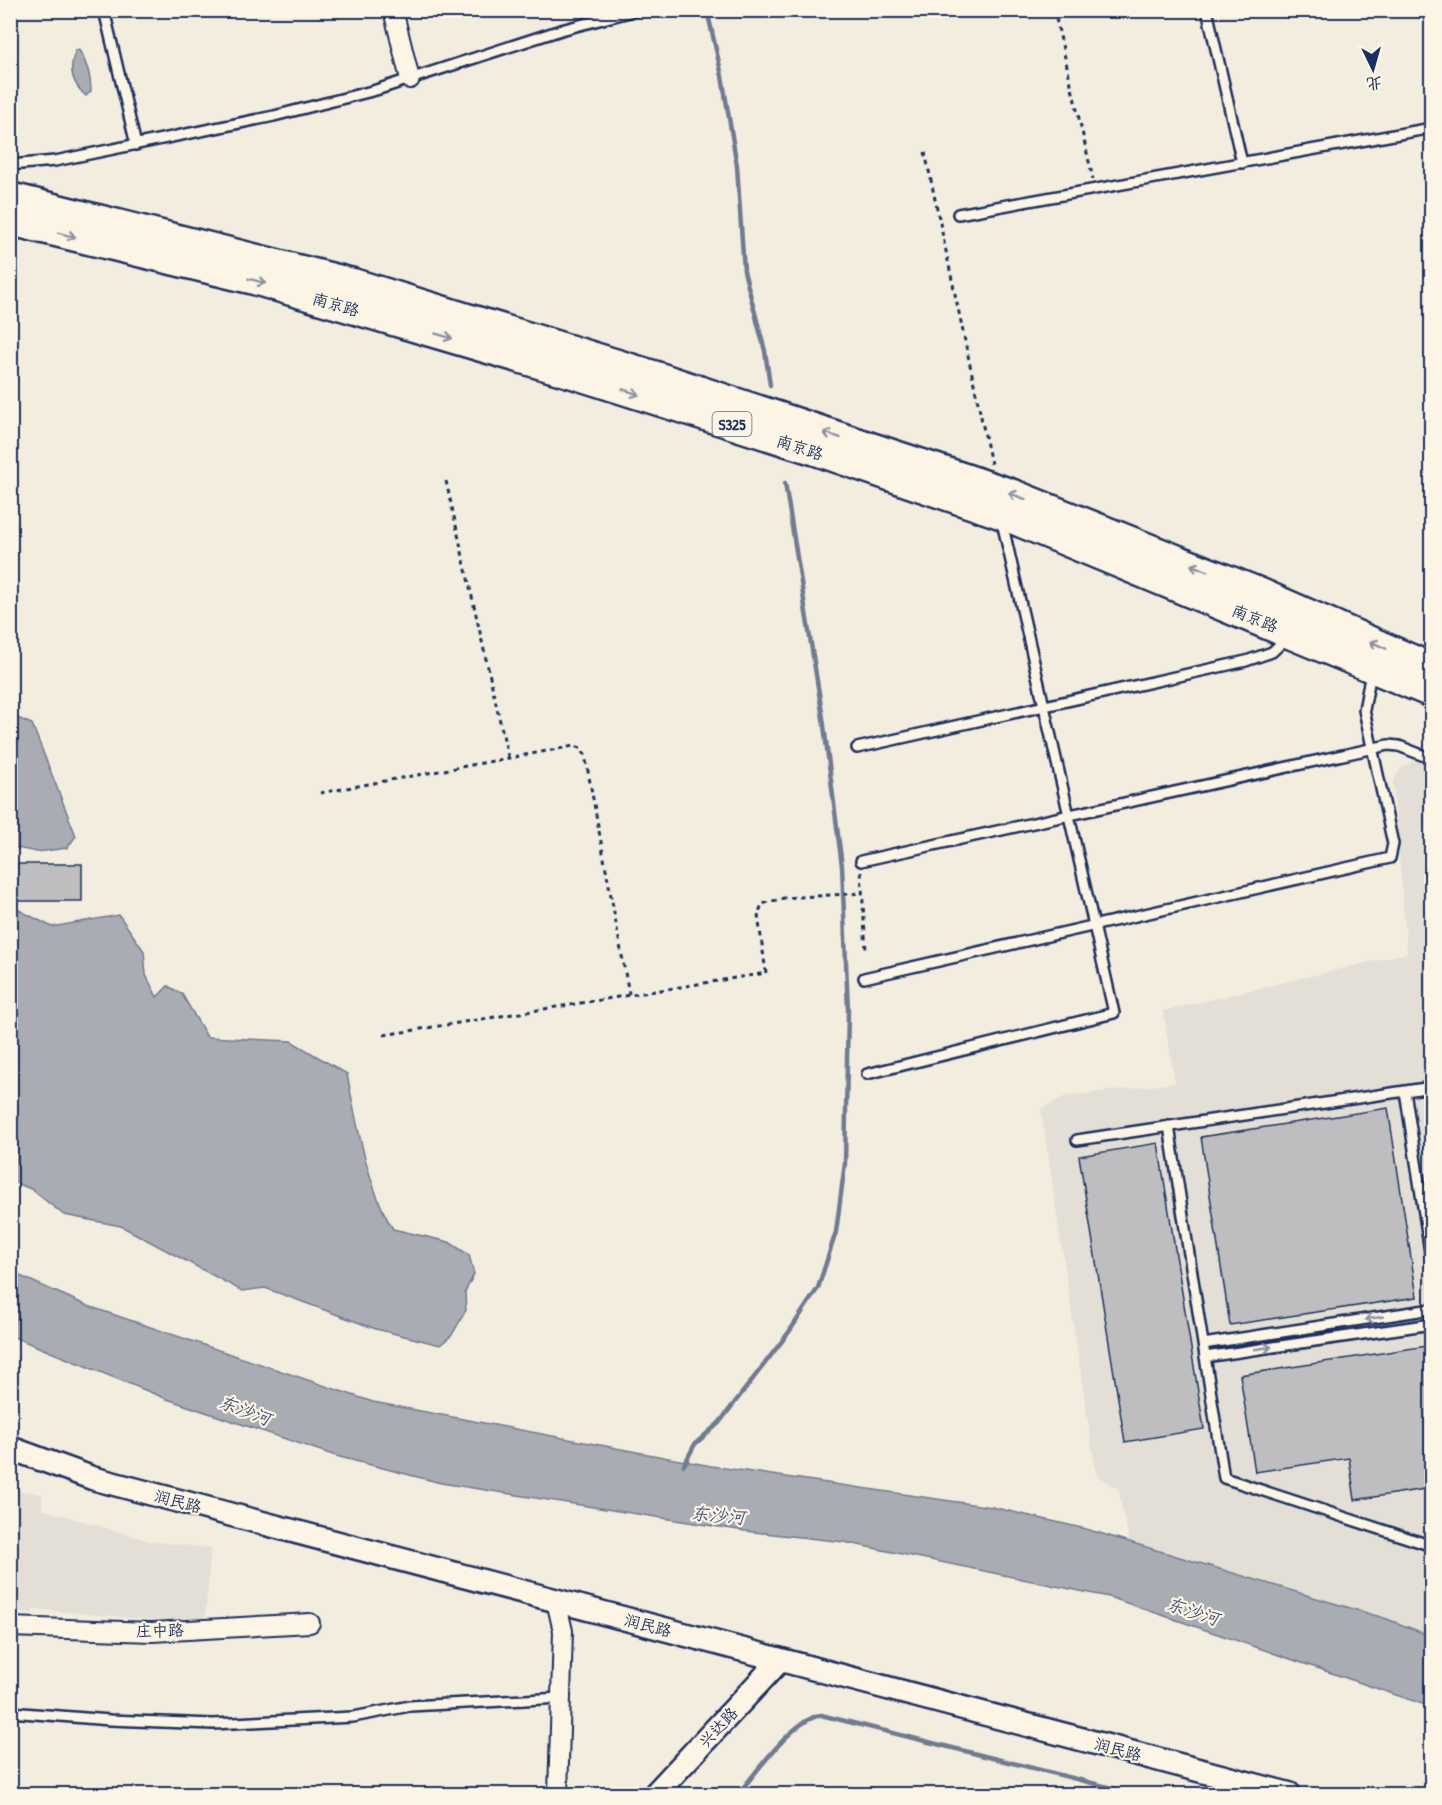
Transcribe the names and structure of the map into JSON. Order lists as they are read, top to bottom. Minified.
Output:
{"streets":{"main road":["南京路","S325"],"street":["润民路","庄中路","兴达路"]},"crossings":[["润民路","兴达路"]],"water":["东沙河"],"north":"bottom"}
